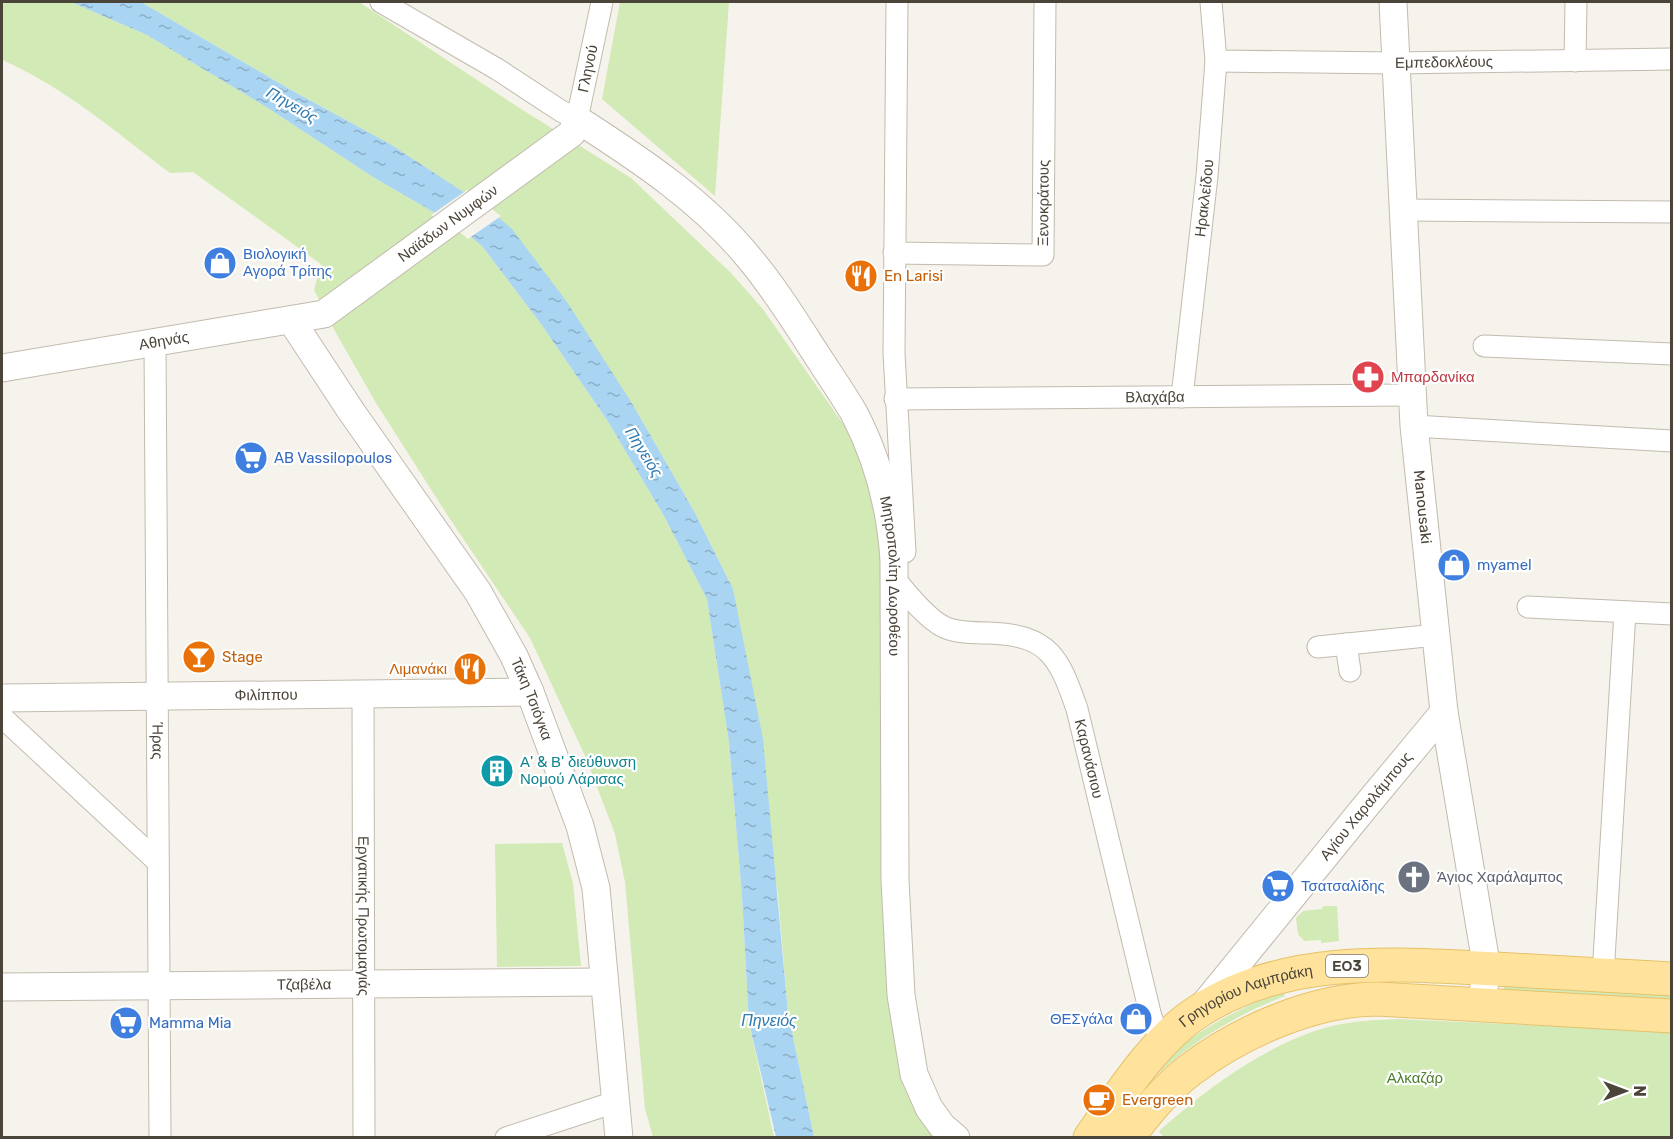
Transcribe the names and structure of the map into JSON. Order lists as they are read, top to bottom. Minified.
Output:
{"streets":{"main road":["ΕΟ3","Γρηγορίου Λαμπράκη"],"street":["Εμπεδοκλέους","Γληνού","Ηρακλείδου","Ξενοκράτους","Ναϊάδων Νυμφών","Αθηνάς","Βλαχάβα","Manousaki","Μητροπολίτη Δωροθέου","Φιλίππου","Τάκη Τσιόγκα","Ήρας","Καρανάσιου","Αγίου Χαραλάμπους","Εργατικής Πρωτομαγιάς","Τζαβέλα"]},"crossings":[["Εμπεδοκλέους","Ηρακλείδου"],["Εμπεδοκλέους","Manousaki"],["Γληνού","Ναϊάδων Νυμφών"],["Γληνού","Μητροπολίτη Δωροθέου"],["Ηρακλείδου","Βλαχάβα"],["Ξενοκράτους","Μητροπολίτη Δωροθέου"],["Ναϊάδων Νυμφών","Αθηνάς"],["Ναϊάδων Νυμφών","Μητροπολίτη Δωροθέου"],["Αθηνάς","Τάκη Τσιόγκα"],["Αθηνάς","Ήρας"],["Βλαχάβα","Manousaki"],["Βλαχάβα","Μητροπολίτη Δωροθέου"],["Manousaki","Αγίου Χαραλάμπους"],["Manousaki","ΕΟ3"],["Manousaki","Γρηγορίου Λαμπράκη"],["Μητροπολίτη Δωροθέου","Καρανάσιου"],["Φιλίππου","Τάκη Τσιόγκα"],["Φιλίππου","Ήρας"],["Φιλίππου","Εργατικής Πρωτομαγιάς"],["Τάκη Τσιόγκα","Τζαβέλα"],["Ήρας","Τζαβέλα"],["Καρανάσιου","Γρηγορίου Λαμπράκη"],["Αγίου Χαραλάμπους","Γρηγορίου Λαμπράκη"],["Εργατικής Πρωτομαγιάς","Τζαβέλα"]],"water":["Πηνειός"],"parks":["Αλκαζάρ"],"places":{"shop":["Βιολογική Αγορά Τρίτης","myamel","ΘΕΣγάλα"],"restaurant":["En Larisi","Λιμανάκι"],"pharmacy":["Μπαρδανίκα"],"supermarket":["AB Vassilopoulos","Τσατσαλίδης","Mamma Mia"],"bar":["Stage"],"building":["Α' & Β' διεύθυνση Νομού Λάρισας"],"church":["Άγιος Χαράλαμπος"],"cafe":["Evergreen"]},"north":"right"}
